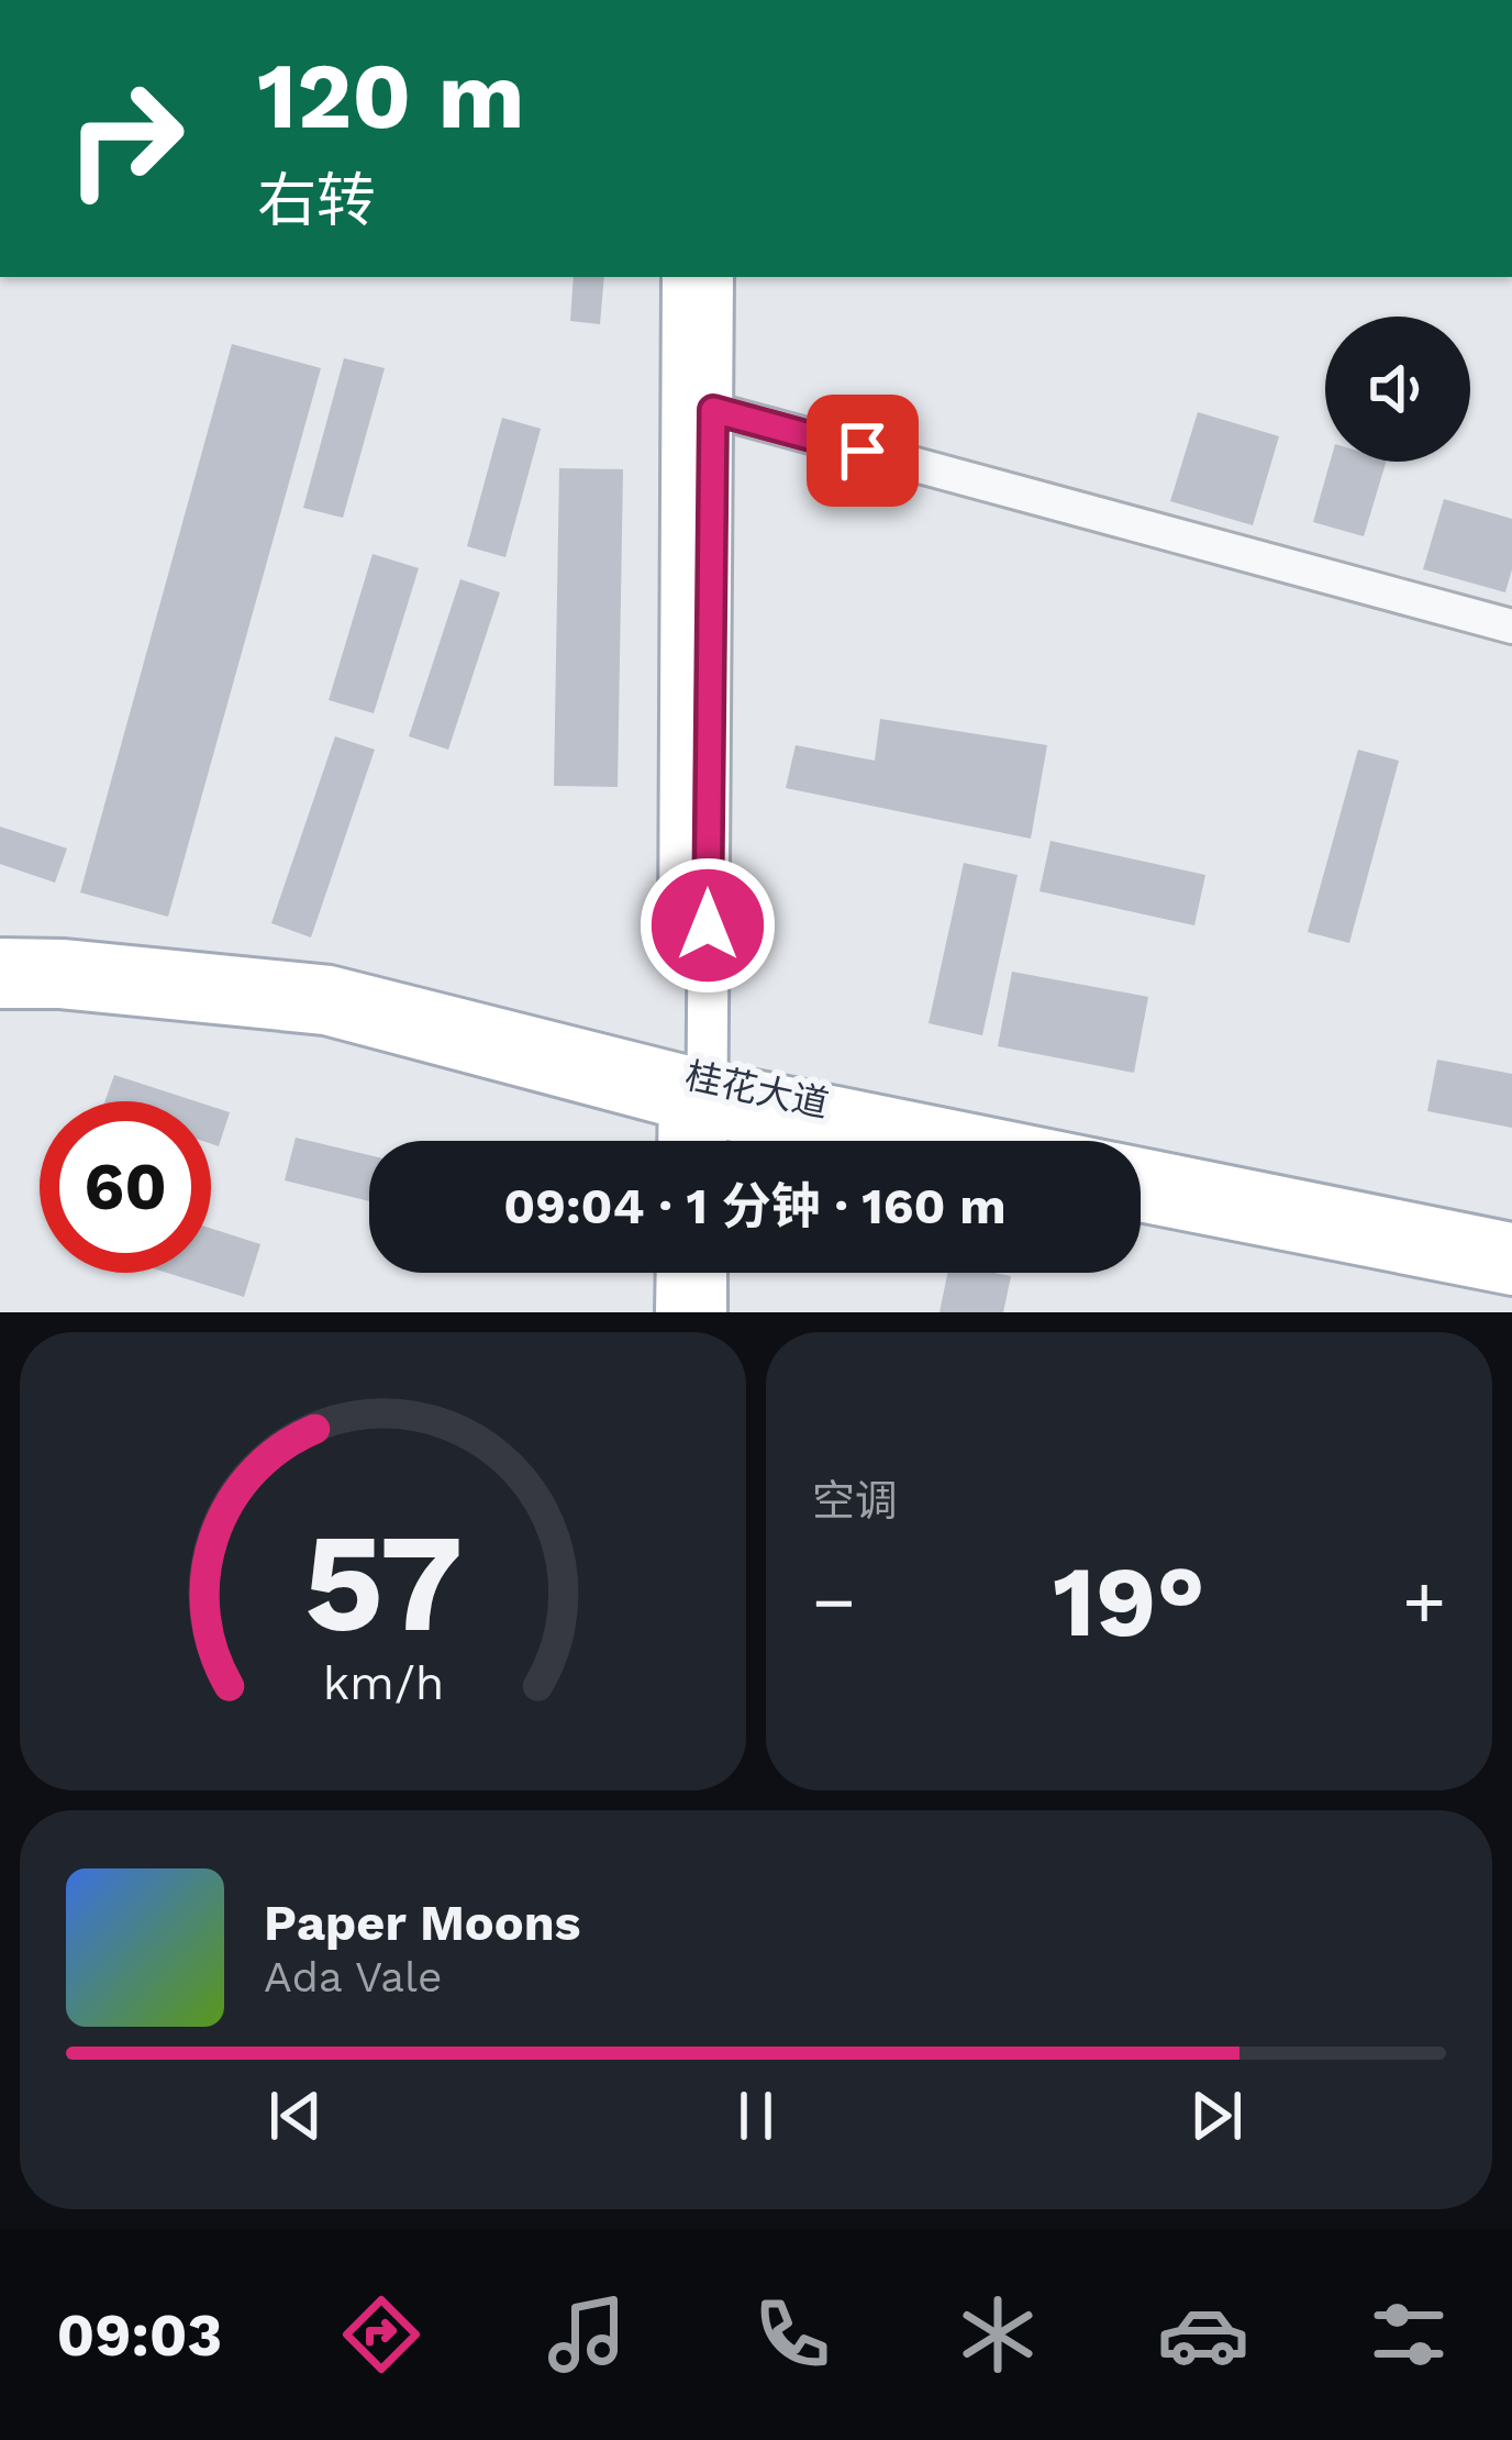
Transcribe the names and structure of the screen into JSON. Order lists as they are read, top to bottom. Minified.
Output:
{"streets":{"main road":["桂花大道"]},"page":{"turn":["120 m","右转"],"limit":"60","trip":"09:04 · 1 分钟 · 160 m","tile":"空调","heat":["−","19°","+"],"song":["Paper Moons","Ada Vale"],"tabs":"09:03","gauge":["57","km/h"]}}
